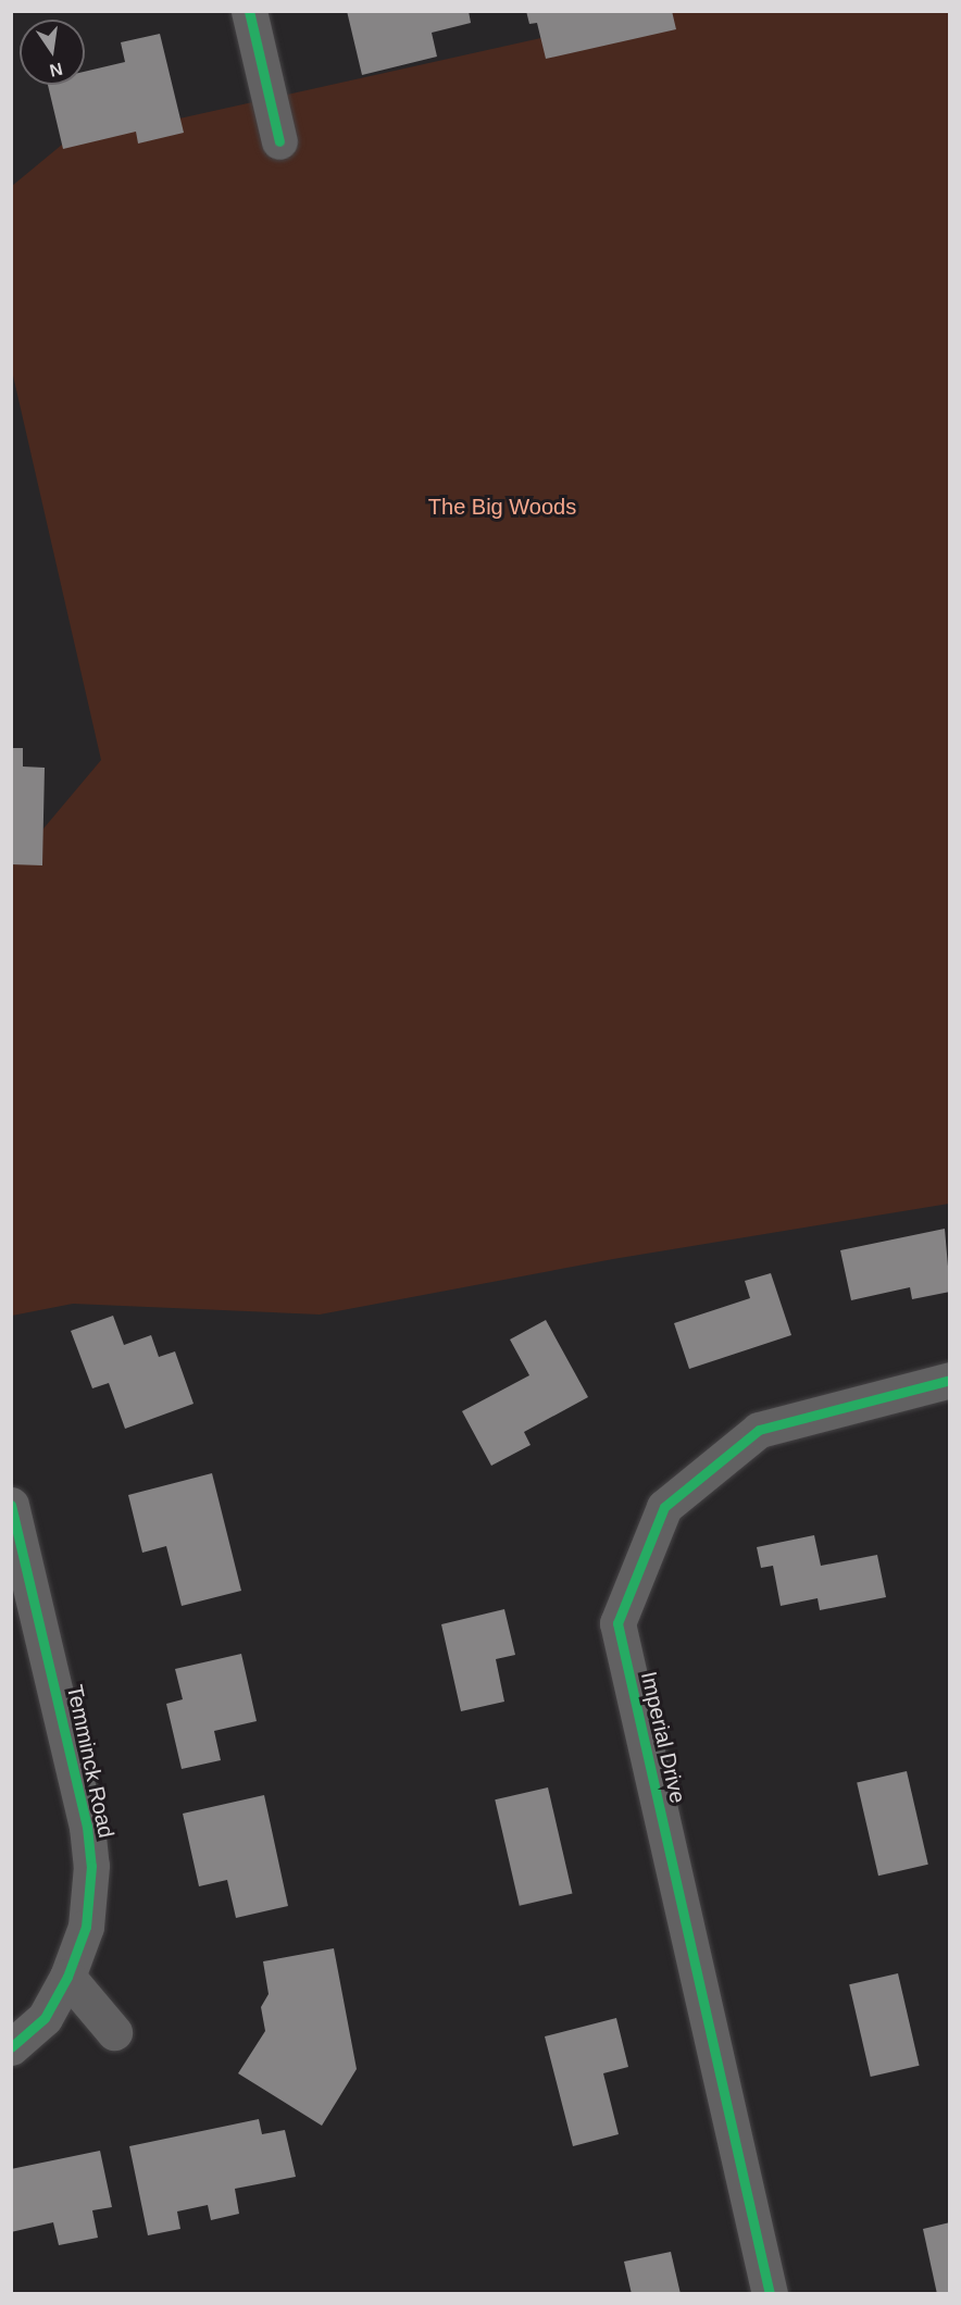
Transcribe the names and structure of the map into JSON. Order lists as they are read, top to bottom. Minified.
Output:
{"streets":{"street":["Imperial Drive","Temminck Road"]},"parks":["The Big Woods"],"north":"bottom"}
